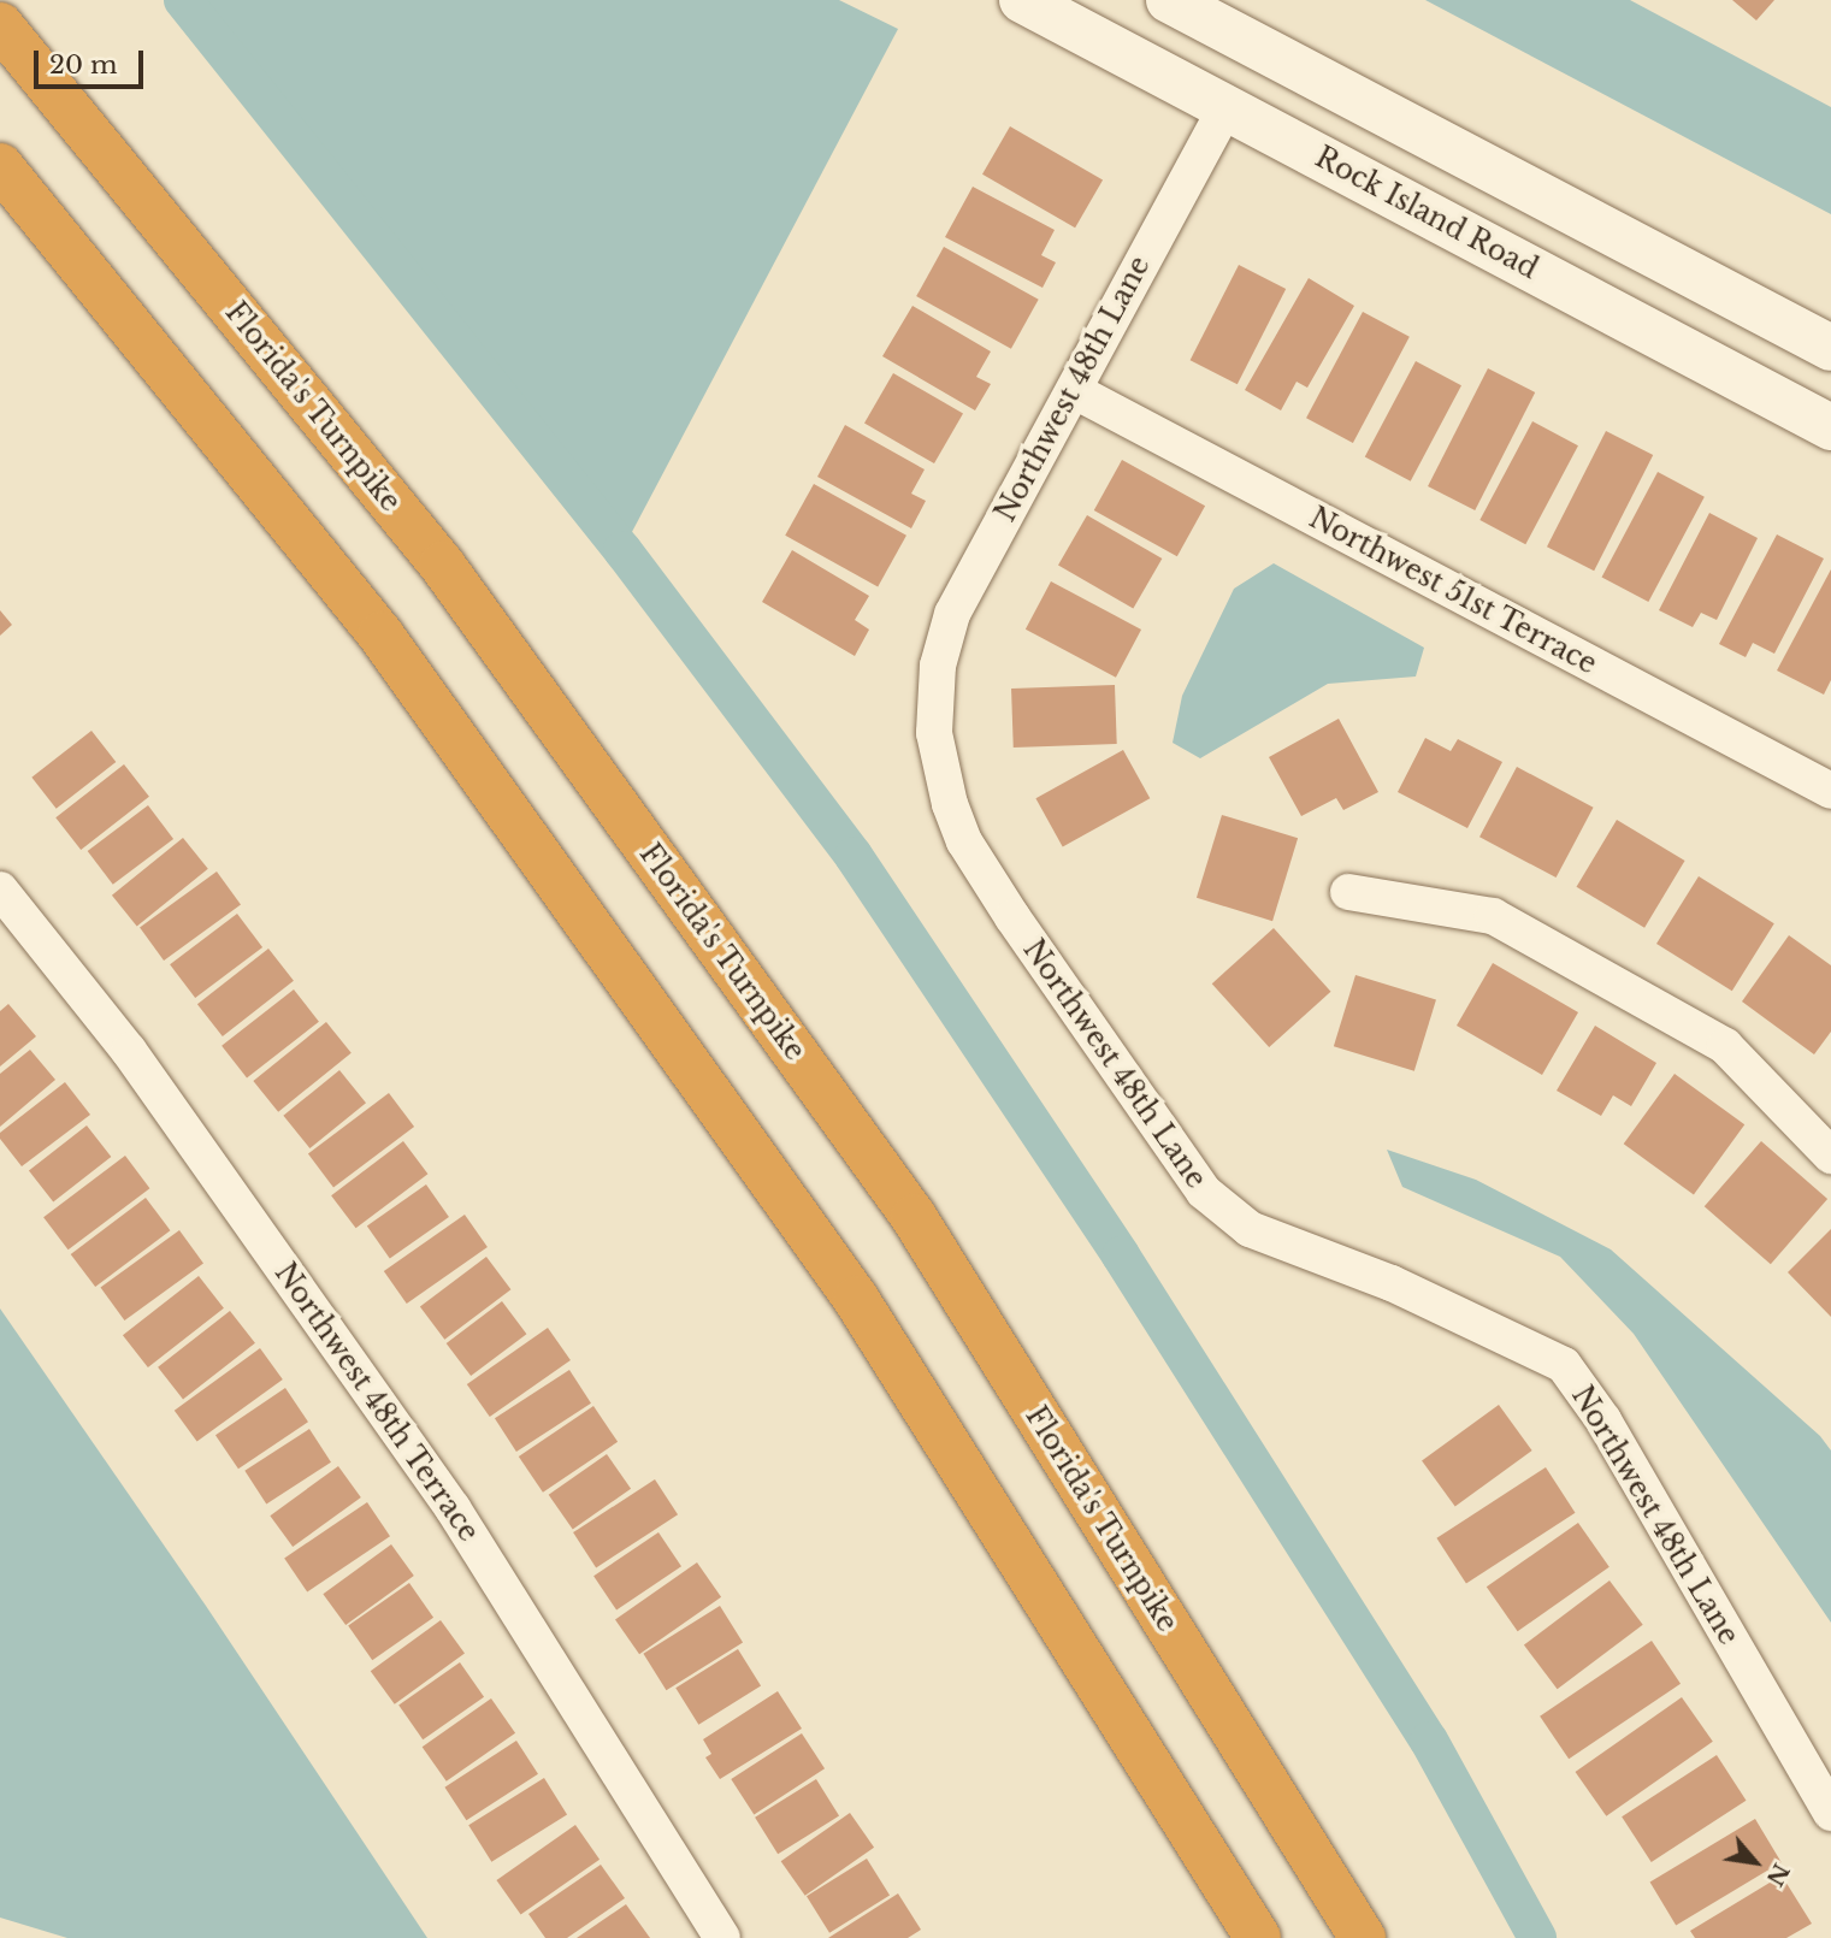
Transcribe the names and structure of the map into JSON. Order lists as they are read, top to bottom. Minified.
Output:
{"streets":{"highway":["Florida's Turnpike"],"main road":["Rock Island Road"],"street":["Northwest 48th Lane","Northwest 51st Terrace","Northwest 48th Terrace"]},"crossings":[["Rock Island Road","Northwest 48th Lane"],["Northwest 48th Lane","Northwest 51st Terrace"]],"scale_bar":"20 m","north":"bottom right"}
